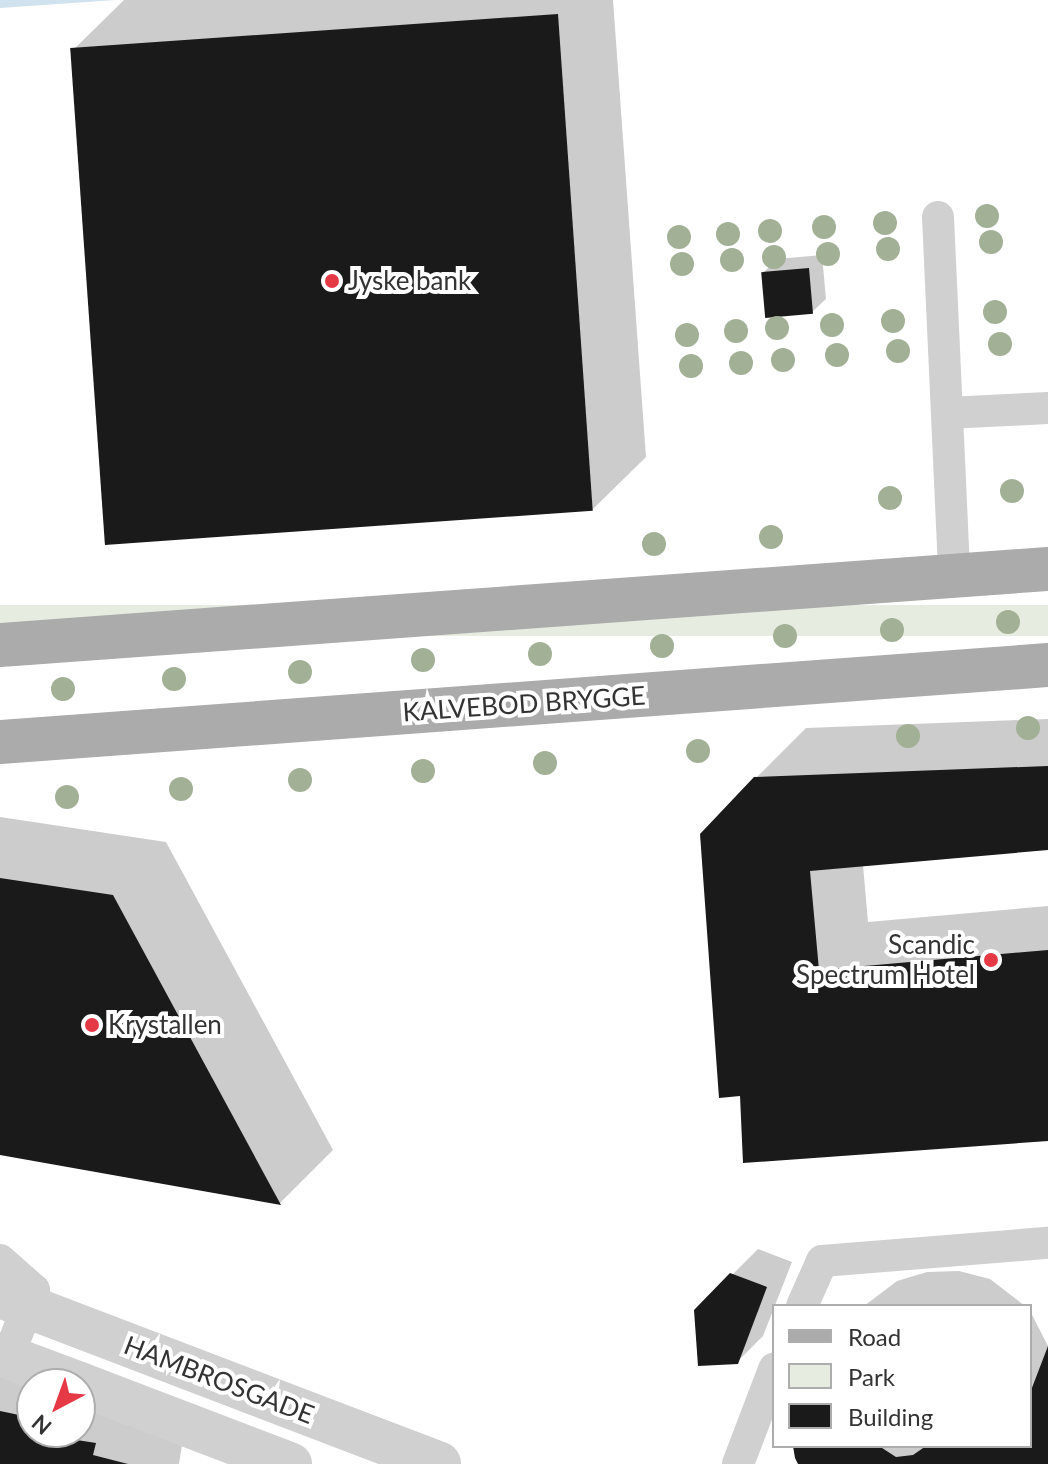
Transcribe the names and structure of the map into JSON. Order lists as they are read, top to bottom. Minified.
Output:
{"streets":{"main road":["KALVEBOD BRYGGE"],"street":["HAMBROSGADE"]},"places":["Jyske bank","Scandic Spectrum Hotel","Krystallen"],"legend":["Road","Park","Building"],"north":"bottom left"}
